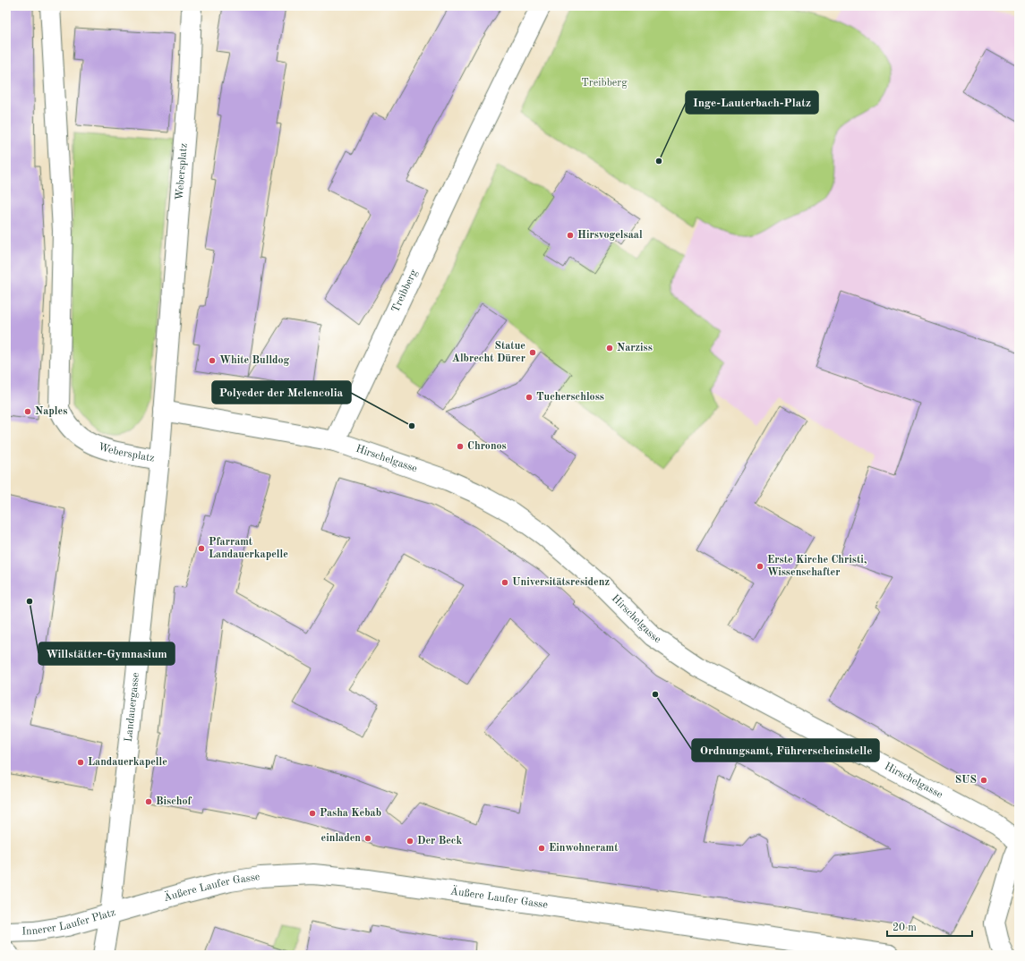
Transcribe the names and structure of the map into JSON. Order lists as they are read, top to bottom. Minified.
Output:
{"streets":{"street":["Webersplatz","Treibberg","Hirschelgasse","Landauergasse","Äußere Laufer Gasse","Innerer Laufer Platz"]},"crossings":[["Webersplatz","Hirschelgasse"],["Webersplatz","Landauergasse"],["Treibberg","Hirschelgasse"],["Landauergasse","Äußere Laufer Gasse"],["Landauergasse","Innerer Laufer Platz"],["Äußere Laufer Gasse","Innerer Laufer Platz"]],"parks":["Treibberg"],"places":["Inge-Lauterbach-Platz","Hirsvogelsaal","Narziss","Statue Albrecht Dürer","White Bulldog","Tucherschloss","Naples","Polyeder der Melencolia","Chronos","Pfarramt Landauerkapelle","Erste Kirche Christi, Wissenschafter","Universitätsresidenz","Willstätter-Gymnasium","Ordnungsamt, Führerscheinstelle","Landauerkapelle","SUS","Bischof","Pasha Kebab","einladen","Der Beck","Einwohneramt"],"scale_bar":"20 m"}
